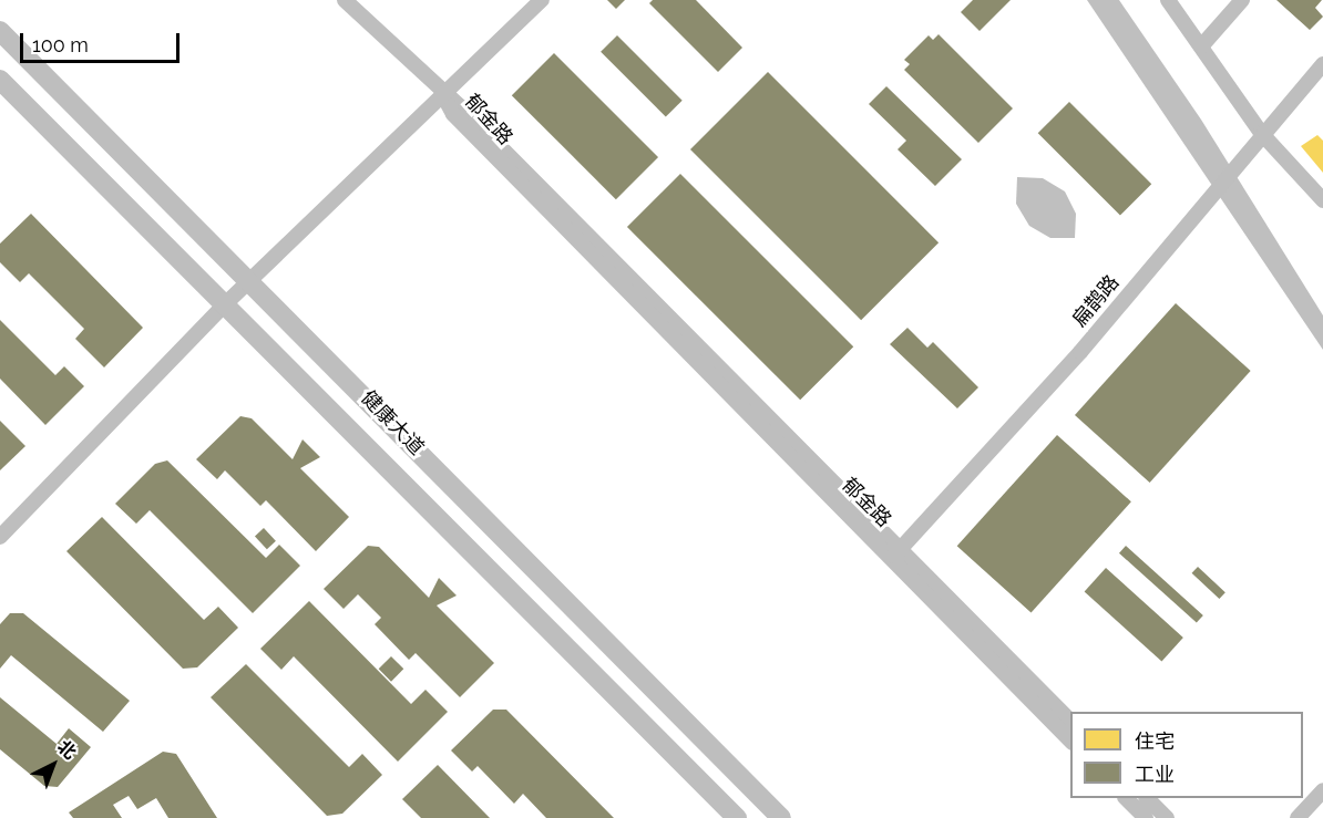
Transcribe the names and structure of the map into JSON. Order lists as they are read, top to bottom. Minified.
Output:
{"streets":{"main road":["健康大道"],"street":["郁金路","扁鹊路"]},"crossings":[["郁金路","扁鹊路"]],"legend":["住宅","工业"],"scale_bar":"100 m","north":"top right"}
